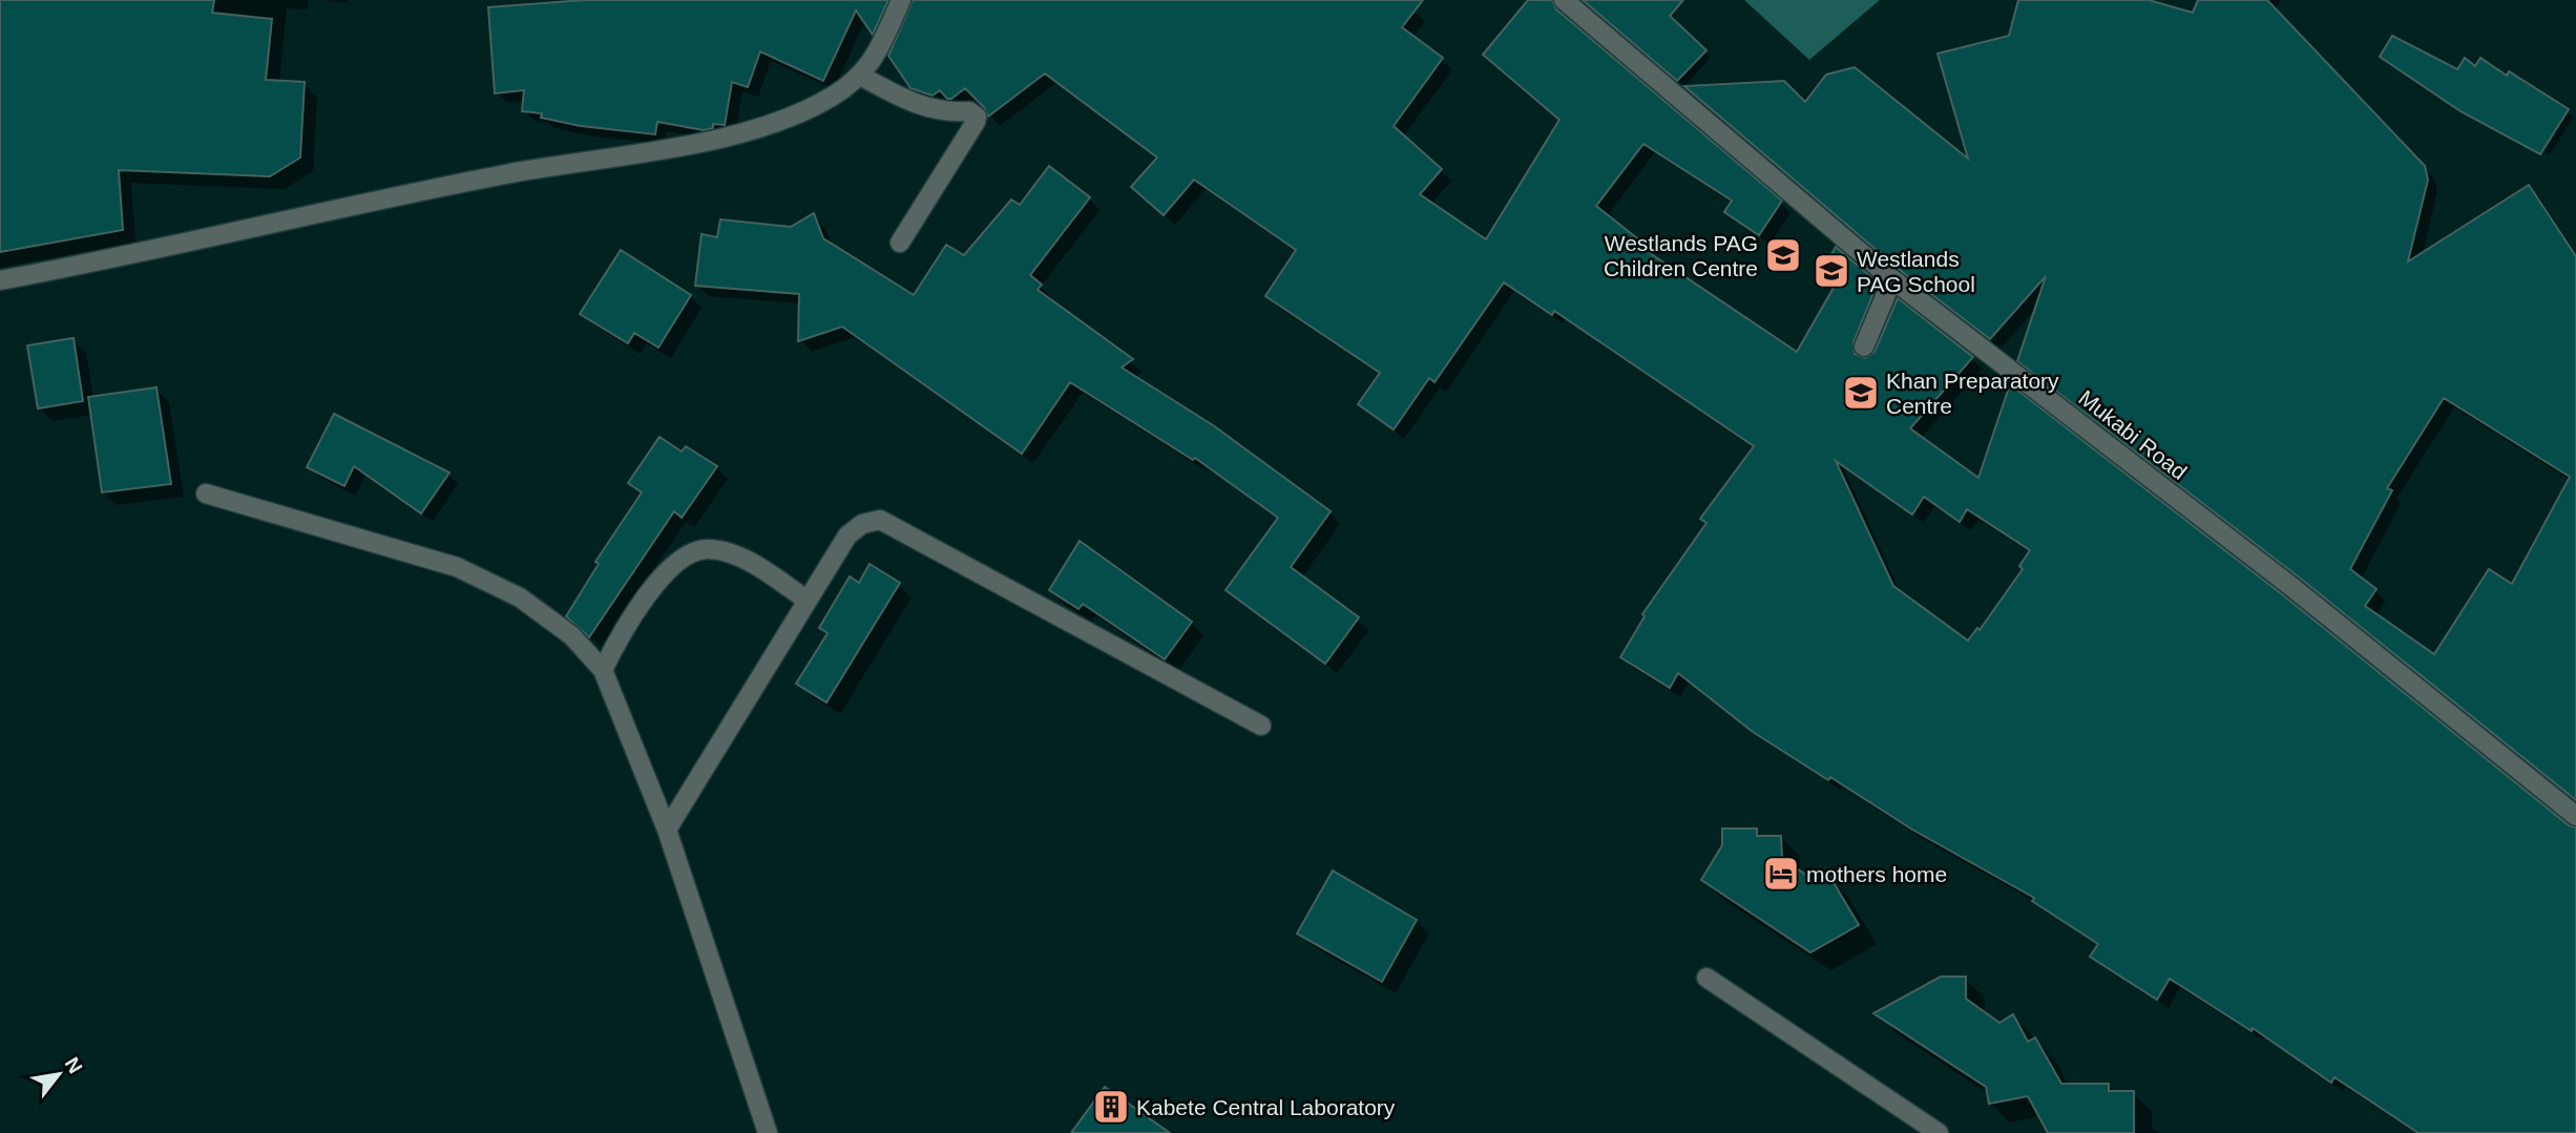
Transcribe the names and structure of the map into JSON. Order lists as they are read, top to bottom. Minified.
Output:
{"streets":{"street":["Mukabi Road"]},"places":{"school or university":["Westlands PAG Children Centre","Westlands PAG School","Khan Preparatory Centre"],"hotel":["mothers home"],"building":["Kabete Central Laboratory"]},"north":"top right"}
